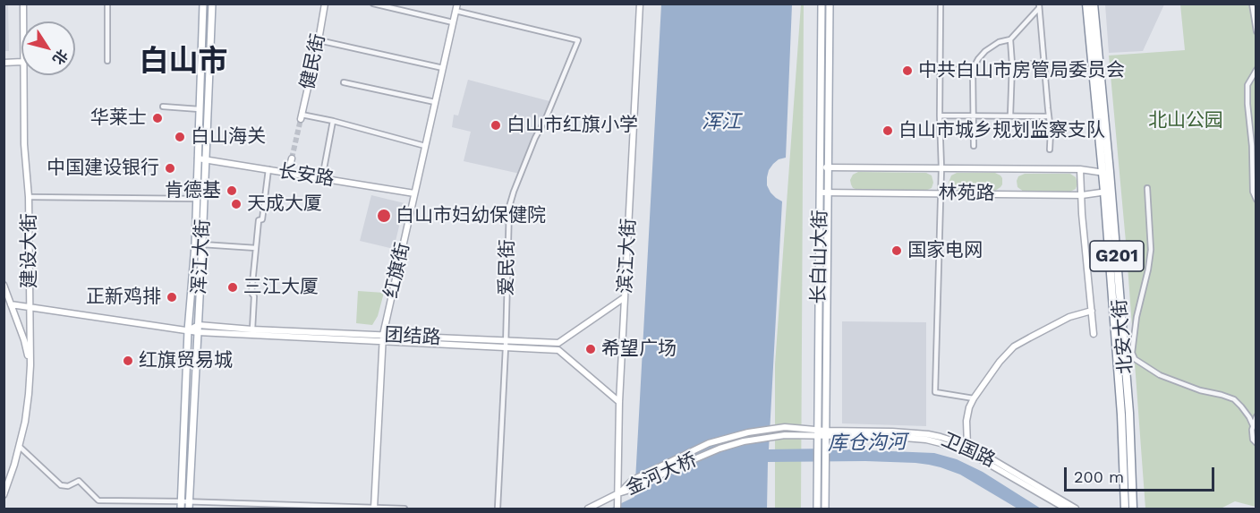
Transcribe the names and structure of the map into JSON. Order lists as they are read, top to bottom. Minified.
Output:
{"streets":{"highway":["G201","北安大街"],"main road":["浑江大街","长白山大街"],"street":["健民街","长安路","林苑路","建设大街","滨江大街","爱民街","红旗街","团结路","卫国路","金河大桥"]},"crossings":[["长安路","浑江大街"],["长安路","红旗街"],["林苑路","长白山大街"],["林苑路","北安大街"],["建设大街","团结路"],["滨江大街","金河大桥"],["浑江大街","团结路"],["长白山大街","卫国路"],["爱民街","红旗街"],["爱民街","团结路"],["红旗街","团结路"],["卫国路","金河大桥"]],"districts":["白山市"],"water":["浑江","库仓沟河"],"parks":["北山公园"],"places":["中共白山市房管局委员会","华莱士","白山市红旗小学","白山市城乡规划监察支队","白山海关","中国建设银行","肯德基","天成大厦","白山市妇幼保健院","国家电网","三江大厦","正新鸡排","希望广场","红旗贸易城"],"scale_bar":"200 m","north":"bottom right"}
